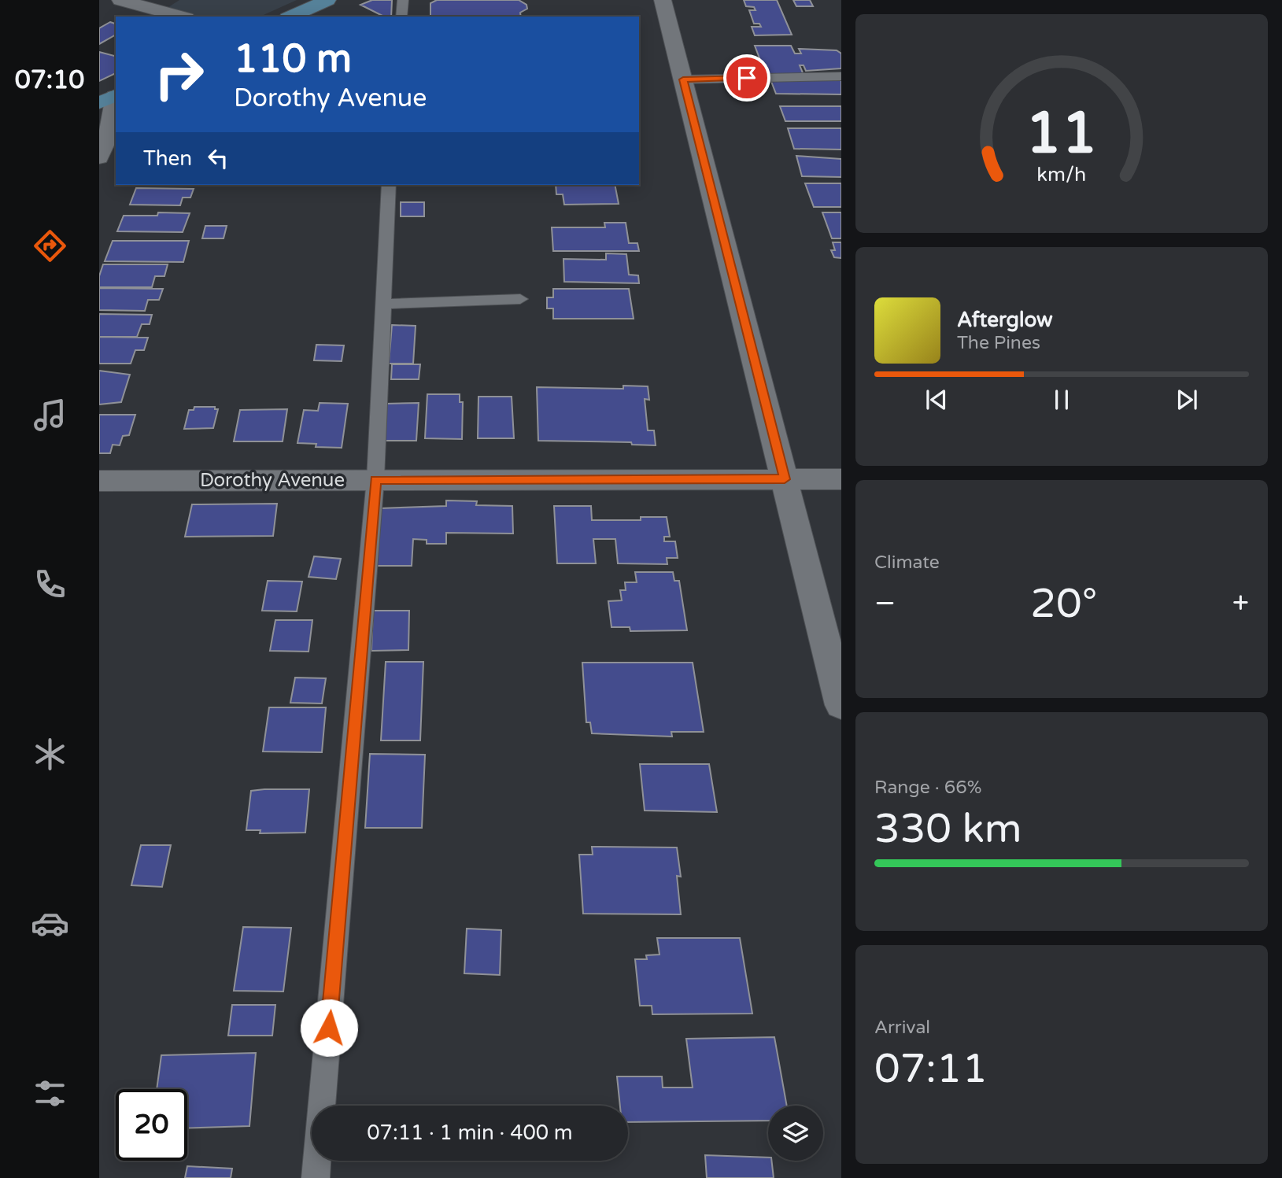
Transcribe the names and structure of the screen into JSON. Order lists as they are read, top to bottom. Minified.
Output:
{"streets":{"street":["Dorothy Avenue"]},"page":{"tabs":"07:10","turn":["110 m","Dorothy Avenue"],"then":"Then","song":["Afterglow","The Pines"],"tile":["Climate",["Range · 66%","330 km"],["Arrival","07:11"]],"heat":["−","20°","+"],"limit":"20","trip":"07:11 · 1 min · 400 m","gauge":["11","km/h"]}}
